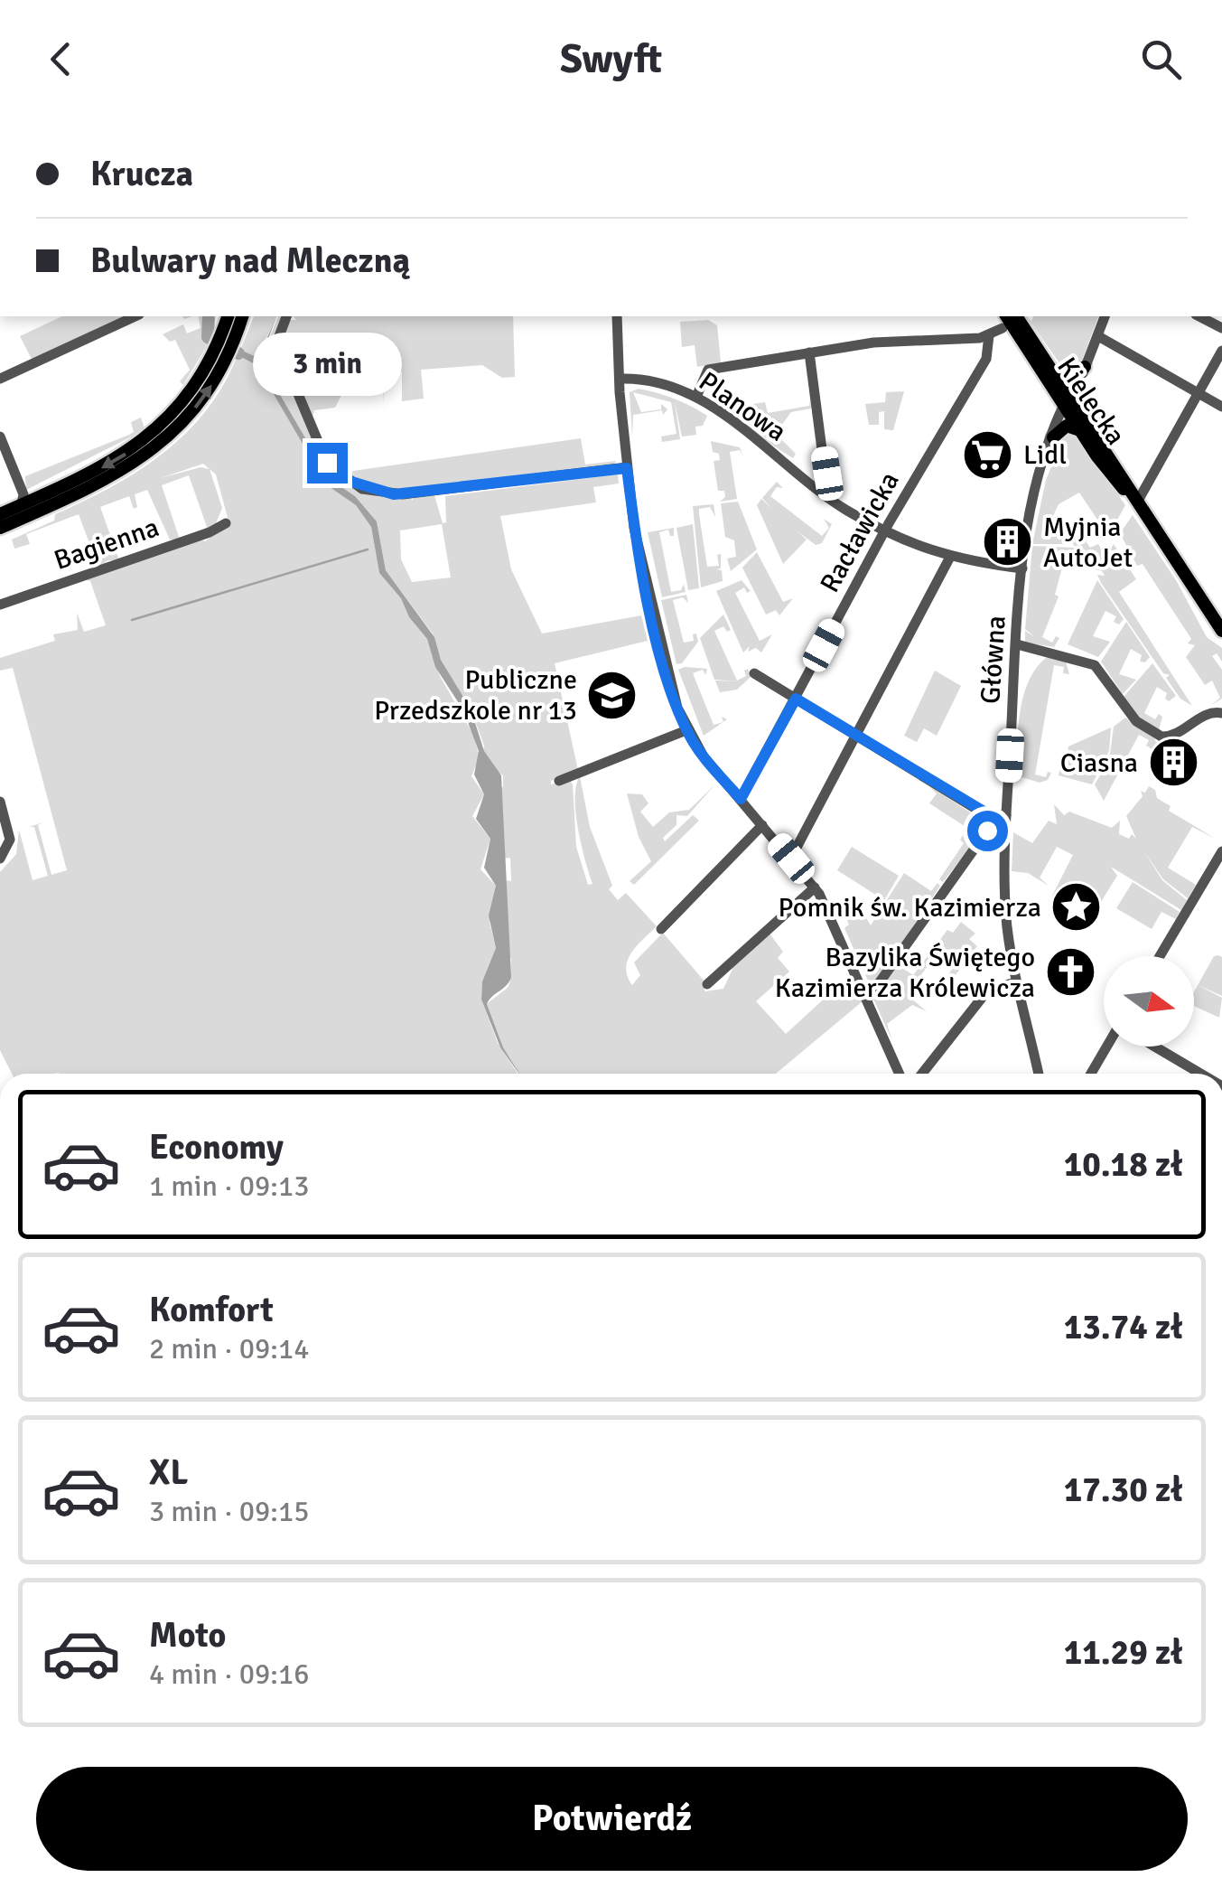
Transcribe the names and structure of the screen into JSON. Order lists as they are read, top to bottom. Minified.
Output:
{"streets":{"main road":["Kielecka"],"street":["Planowa","Racławicka","Bagienna","Główna"]},"crossings":[["Kielecka","Główna"],["Planowa","Racławicka"],["Planowa","Główna"]],"places":{"supermarket":["Lidl"],"building":["Myjnia AutoJet","Ciasna"],"school or university":["Publiczne Przedszkole nr 13"],"place":["Pomnik św. Kazimierza"],"church":["Bazylika Świętego Kazimierza Królewicza"]},"north":"right","page":{"header":"Swyft","banner":["Krucza","Bulwary nad Mleczną"],"bubble":"3 min","list":[{"name":"Economy","note":"1 min · 09:13","value":"10.18 zł"},{"name":"Komfort","note":"2 min · 09:14","value":"13.74 zł"},{"name":"XL","note":"3 min · 09:15","value":"17.30 zł"},{"name":"Moto","note":"4 min · 09:16","value":"11.29 zł"}],"buttons":"Potwierdź"}}
